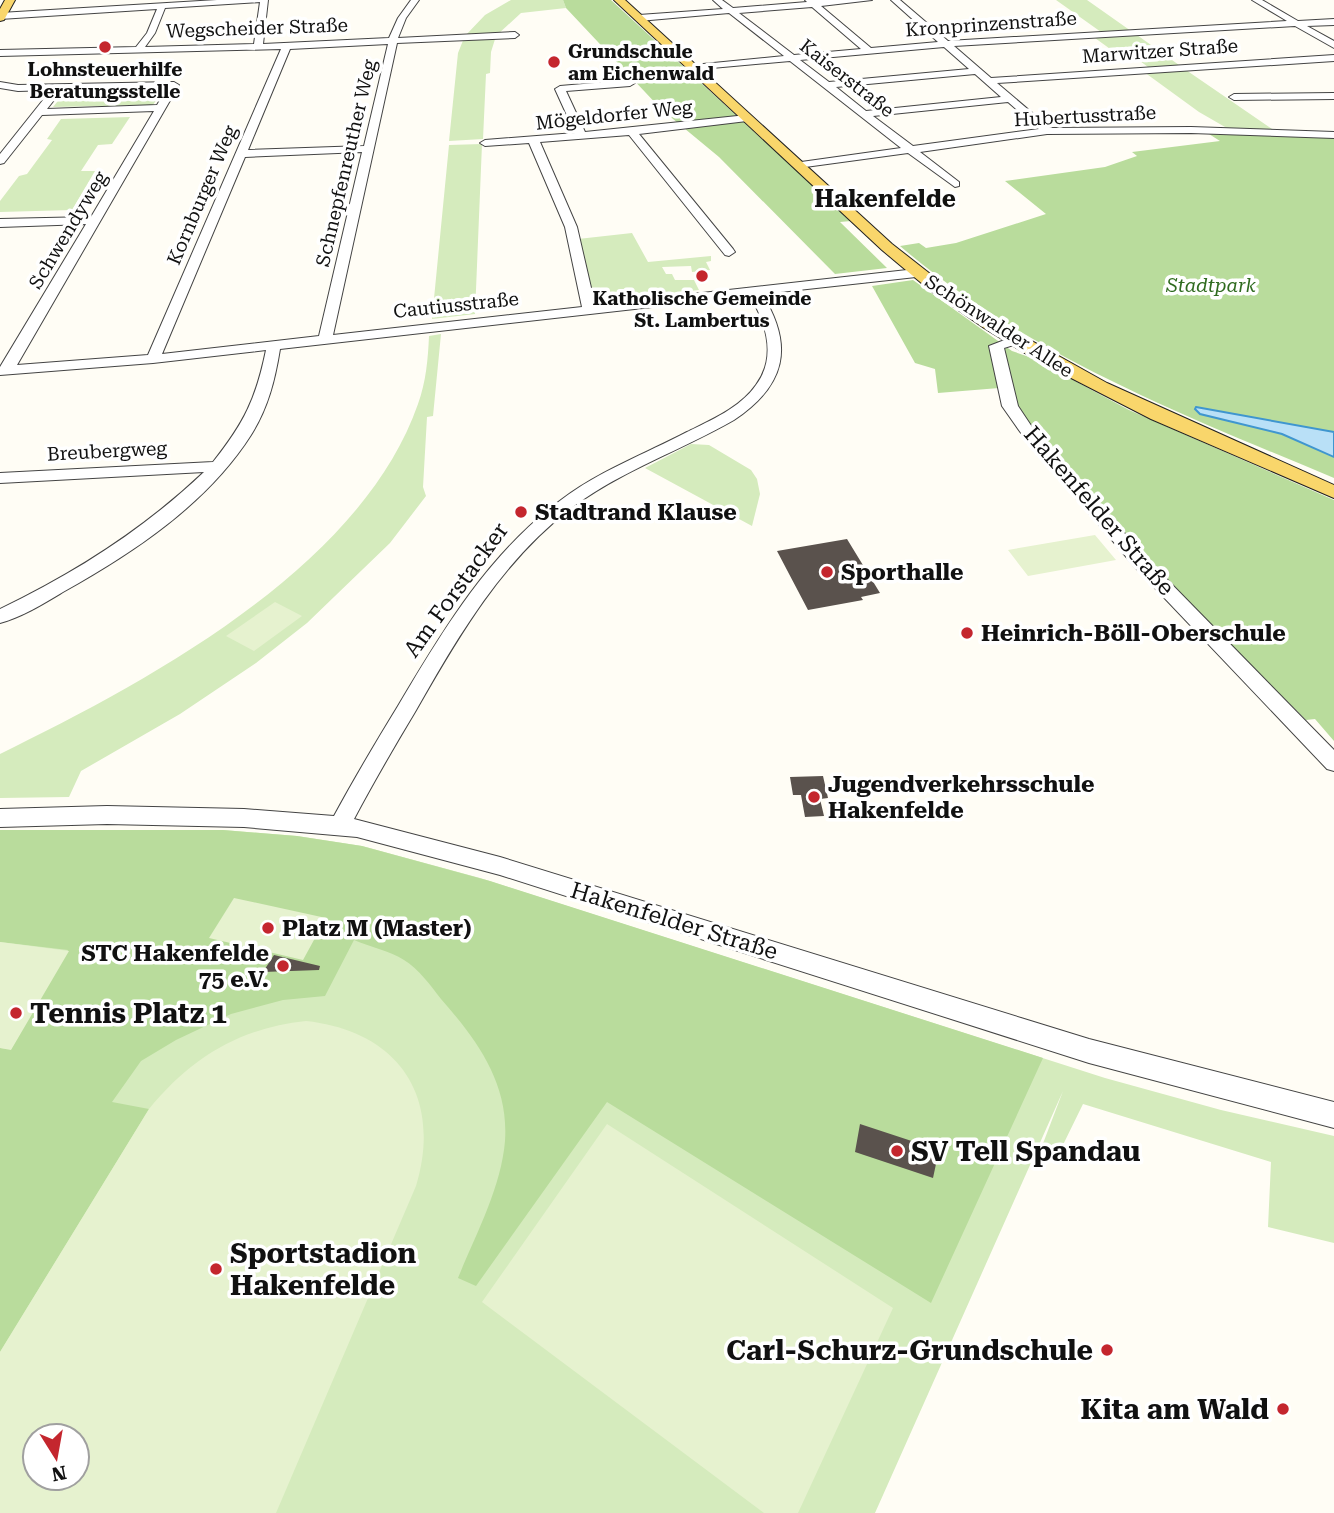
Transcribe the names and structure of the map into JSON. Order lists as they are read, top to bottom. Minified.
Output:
{"streets":{"main road":["Schönwalder Allee"],"street":["Kronprinzenstraße","Wegscheider Straße","Marwitzer Straße","Kaiserstraße","Mögeldorfer Weg","Hubertusstraße","Schnepfenreuther Weg","Kornburger Weg","Schwendyweg","Cautiusstraße","Breubergweg","Hakenfelder Straße","Am Forstacker"]},"crossings":[["Kronprinzenstraße","Kaiserstraße"],["Kronprinzenstraße","Schönwalder Allee"],["Wegscheider Straße","Schnepfenreuther Weg"],["Wegscheider Straße","Kornburger Weg"],["Kaiserstraße","Hubertusstraße"],["Mögeldorfer Weg","Schönwalder Allee"],["Hubertusstraße","Schönwalder Allee"],["Schnepfenreuther Weg","Cautiusstraße"],["Kornburger Weg","Cautiusstraße"],["Schwendyweg","Cautiusstraße"],["Cautiusstraße","Schönwalder Allee"],["Cautiusstraße","Am Forstacker"],["Schönwalder Allee","Hakenfelder Straße"],["Hakenfelder Straße","Am Forstacker"]],"districts":["Hakenfelde"],"parks":["Stadtpark"],"places":["Lohnsteuerhilfe Beratungsstelle","Grundschule am Eichenwald","Katholische Gemeinde St. Lambertus","Stadtrand Klause","Sporthalle","Heinrich-Böll-Oberschule","Jugendverkehrsschule Hakenfelde","Platz M (Master)","STC Hakenfelde 75 e.V.","Tennis Platz 1","SV Tell Spandau","Sportstadion Hakenfelde","Carl-Schurz-Grundschule","Kita am Wald"],"north":"bottom"}
